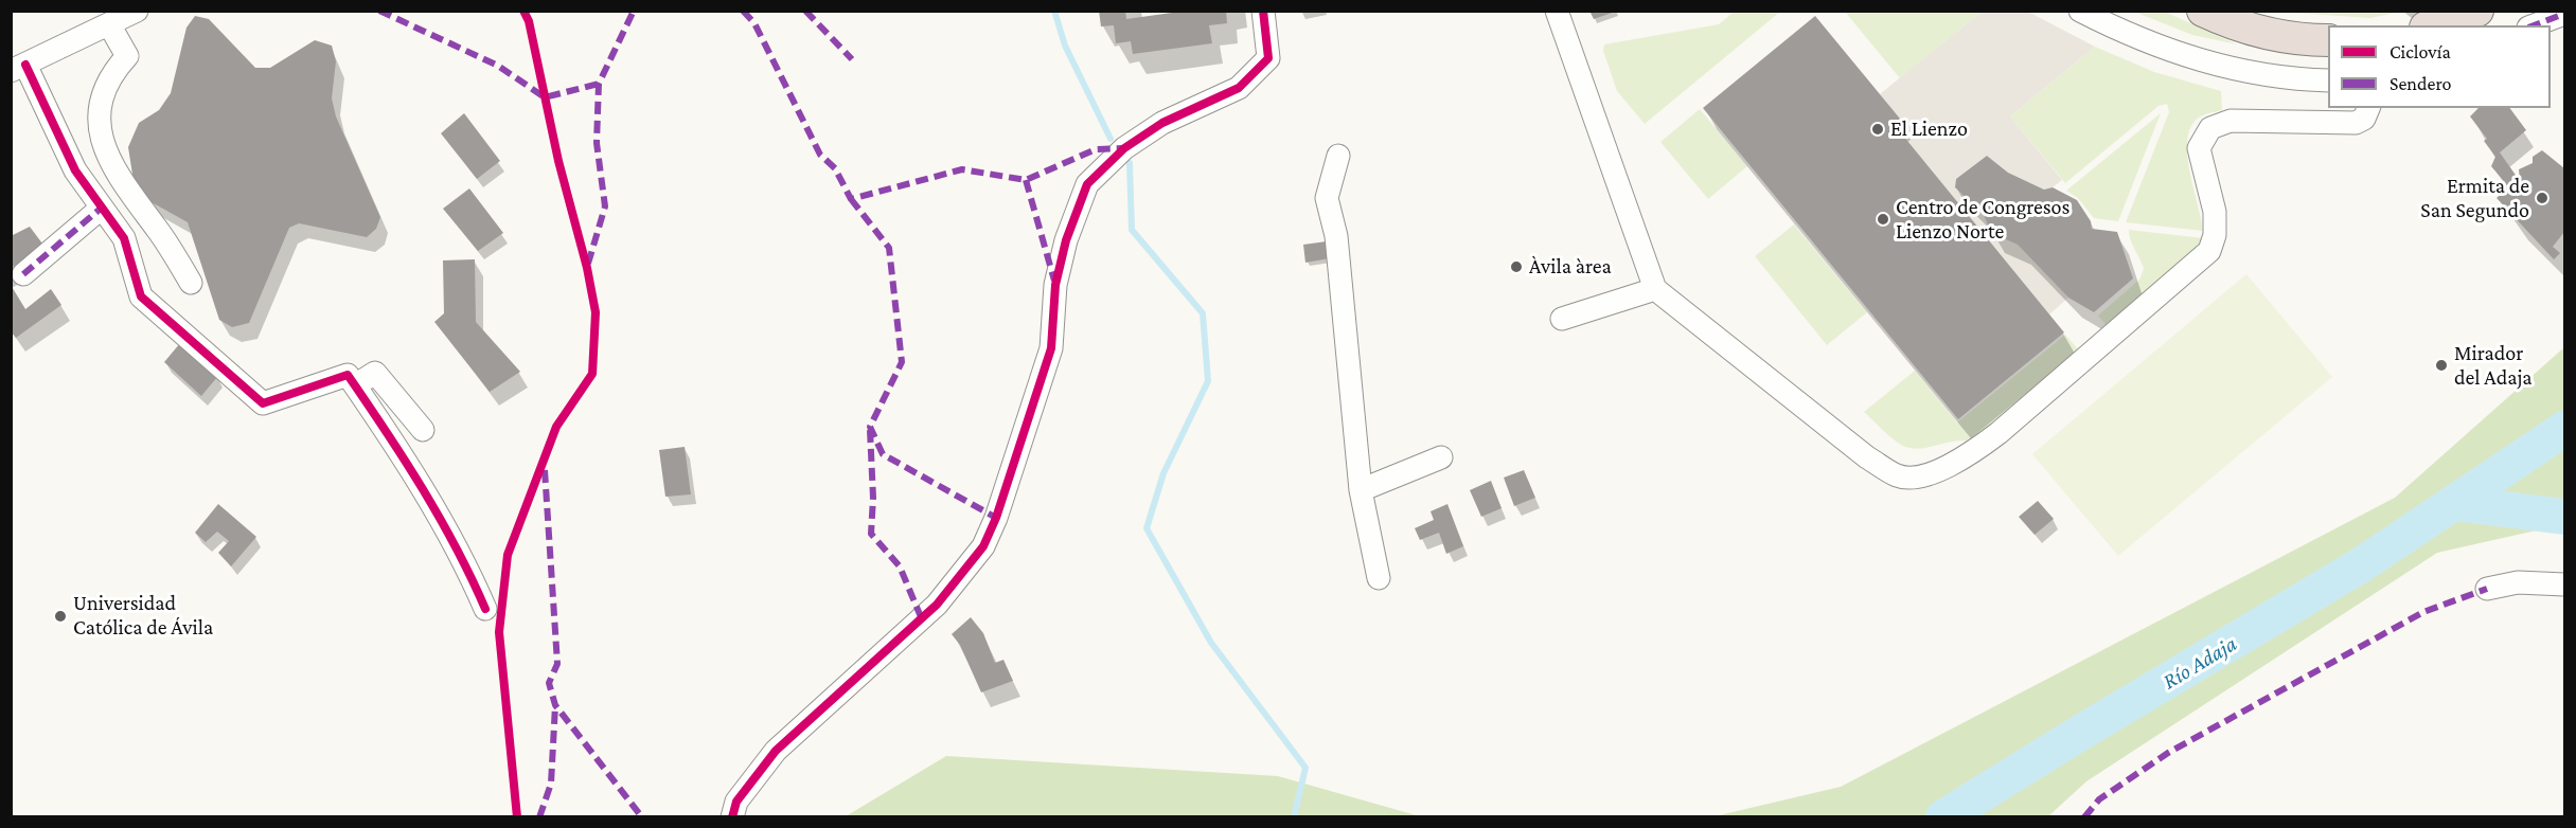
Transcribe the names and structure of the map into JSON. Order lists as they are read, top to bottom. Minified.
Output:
{"water":["Río Adaja"],"places":["El Lienzo","Ermita de San Segundo","Centro de Congresos Lienzo Norte","Àvila àrea","Mirador del Adaja","Universidad Católica de Ávila"],"legend":["Ciclovía","Sendero"]}
